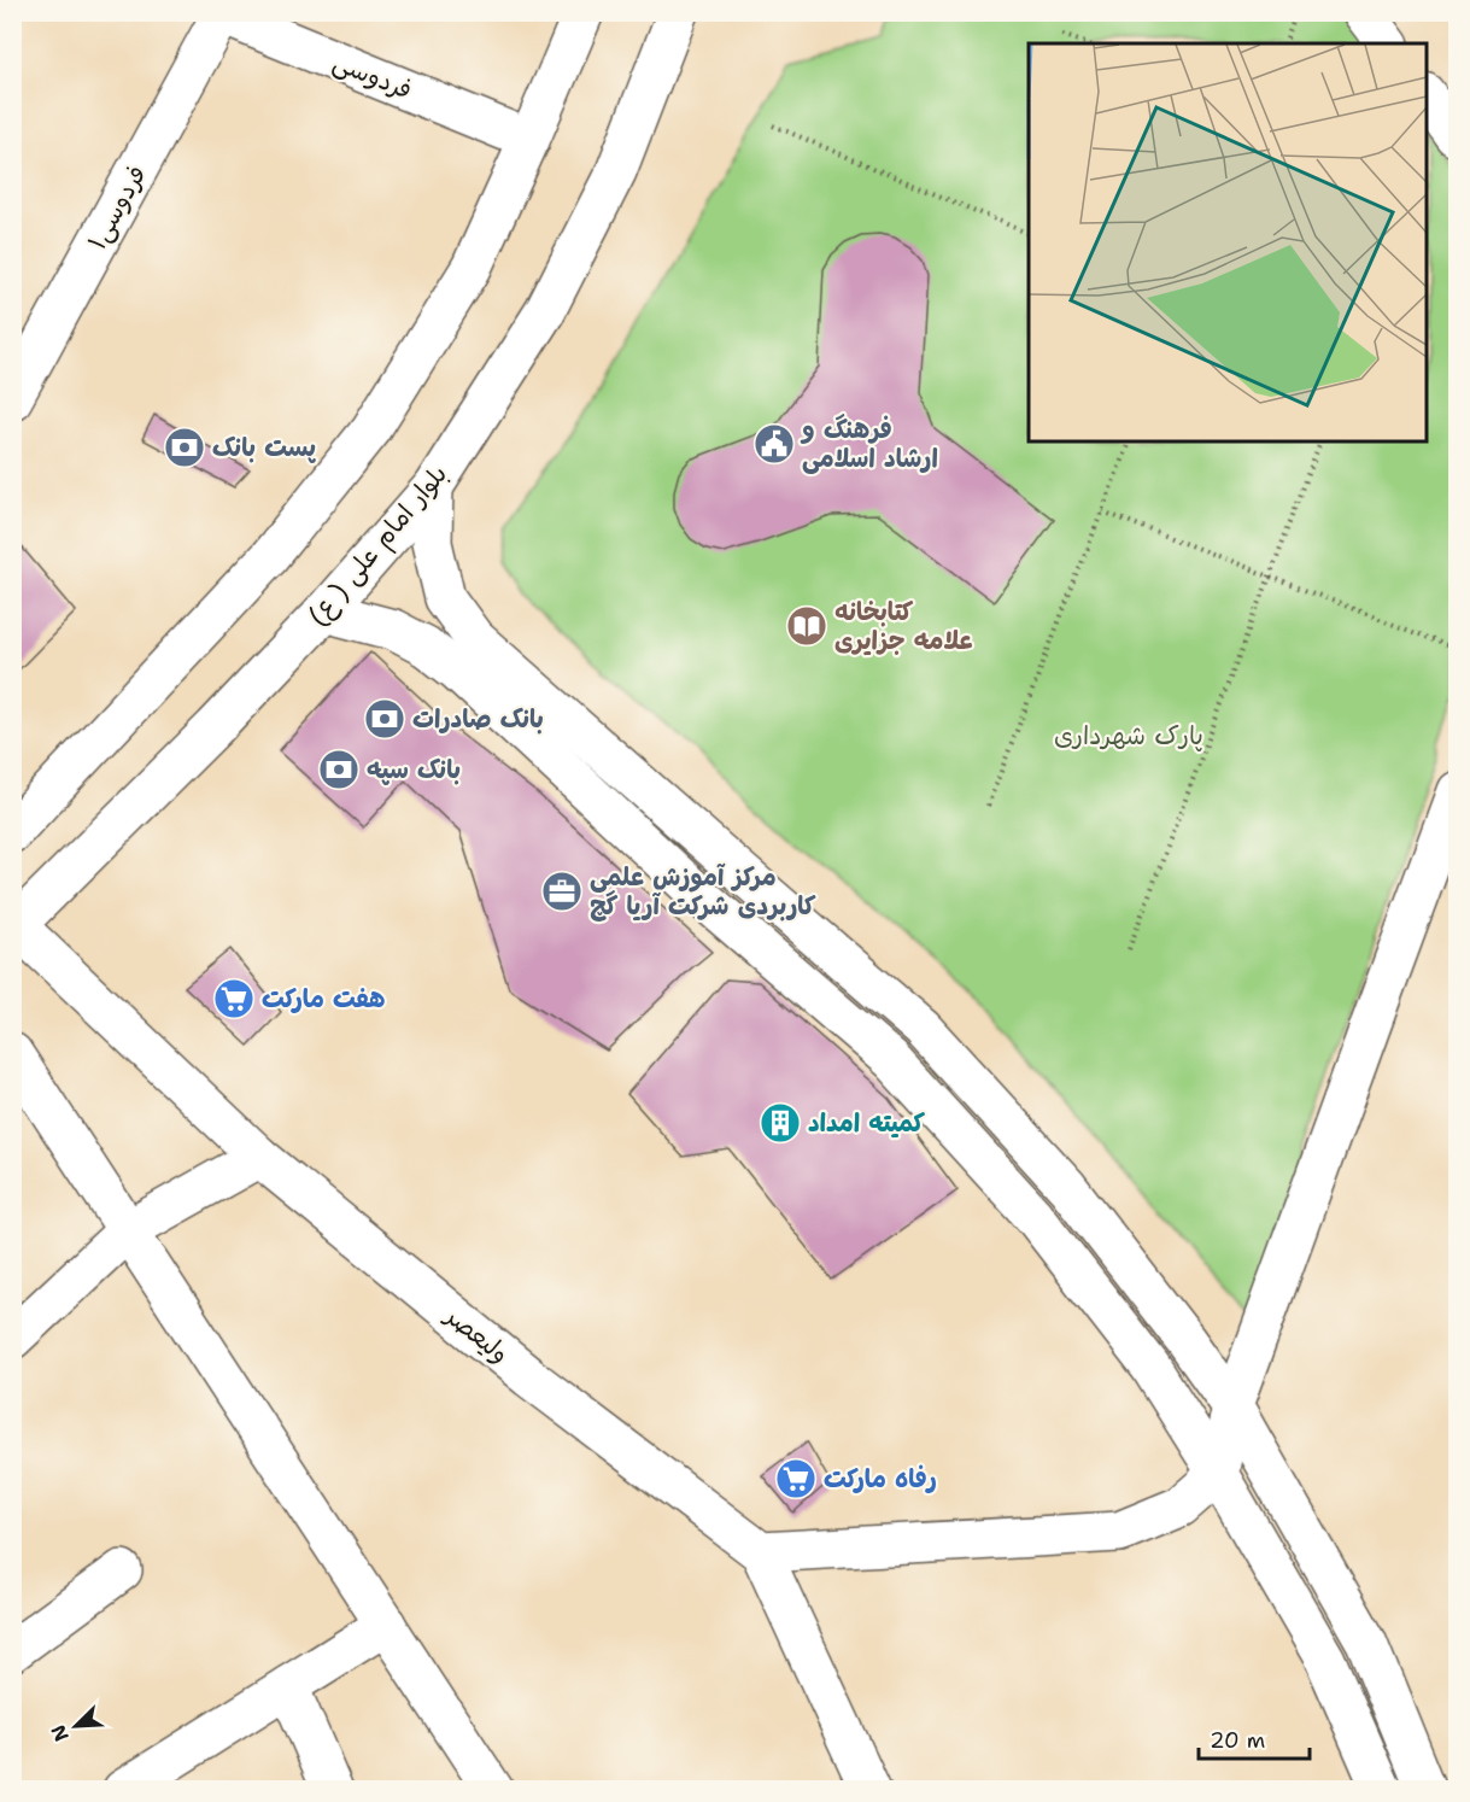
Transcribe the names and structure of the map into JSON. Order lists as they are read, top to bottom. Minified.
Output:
{"streets":{"main road":["فردوسی","فردوسی۱","بلوار امام علی ( ع)","ولیعصر"]},"crossings":[["فردوسی","فردوسی۱"],["بلوار امام علی ( ع)","ولیعصر"]],"parks":["پارک شهرداری"],"places":{"public building":["فرهنگ و ارشاد اسلامی"],"bank":["پست بانک","بانک صادرات","بانک سپه"],"library":["کتابخانه علامه جزایری"],"office":["مرکز آموزش علمی کاربردی شرکت آریا گچ"],"supermarket":["هفت مارکت","رفاه مارکت"],"building":["کمیته امداد"]},"scale_bar":"20 m","north":"bottom left"}
